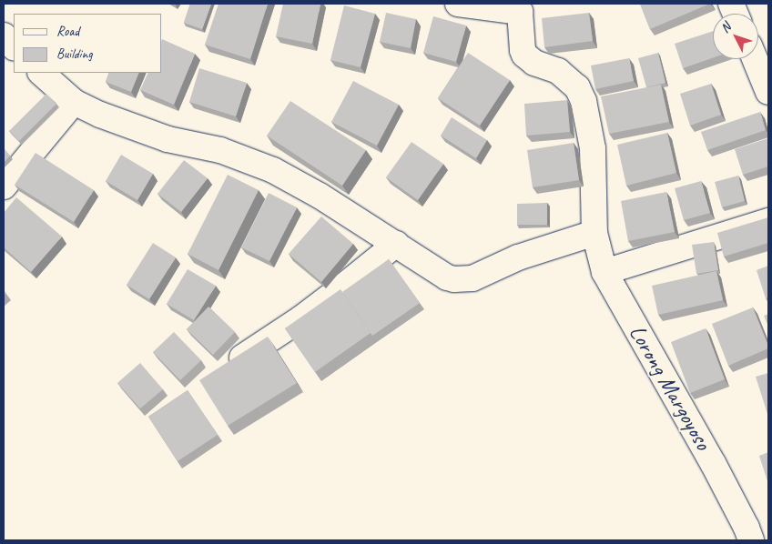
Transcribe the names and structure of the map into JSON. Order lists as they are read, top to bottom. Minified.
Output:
{"streets":{"street":["Lorong Margoyoso"]},"legend":["Road","Building"],"north":"top left"}
